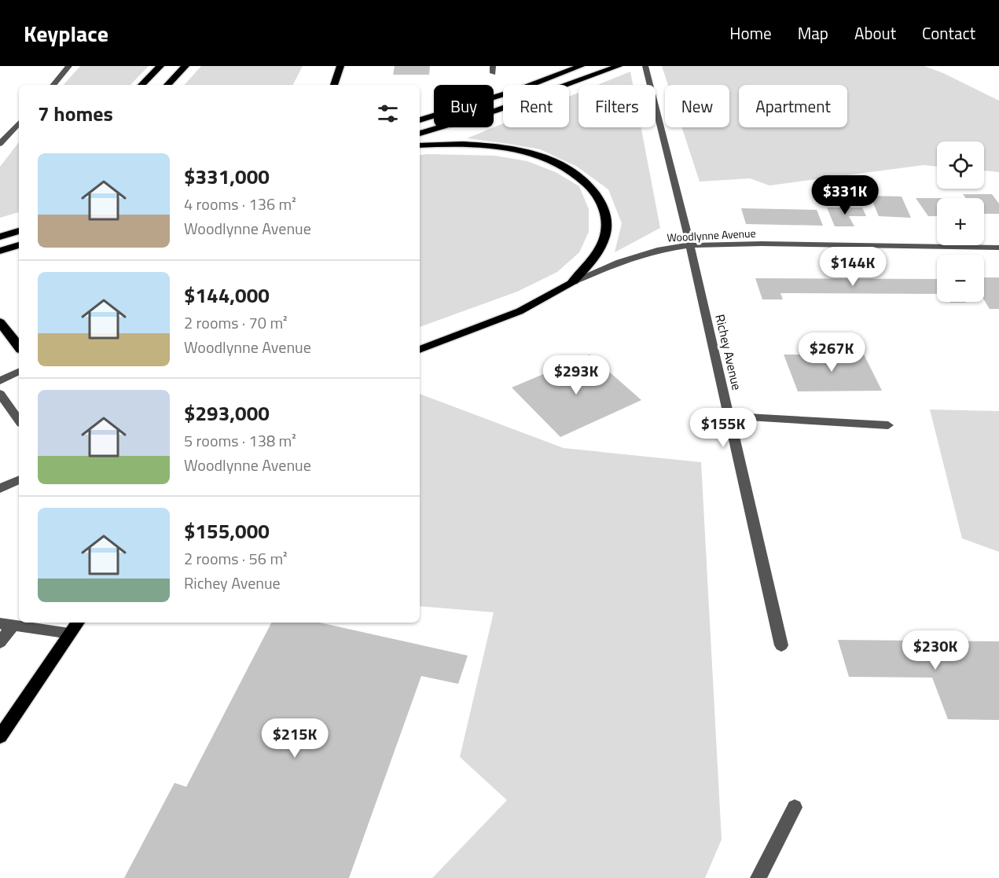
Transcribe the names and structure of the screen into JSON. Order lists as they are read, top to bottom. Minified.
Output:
{"streets":{"main road":["Woodlynne Avenue"],"street":["Richey Avenue"]},"crossings":[["Woodlynne Avenue","Richey Avenue"]],"page":{"header":"Keyplace","nav":["Home","Map","About","Contact"],"chip":["Buy","Rent","Filters","New","Apartment"],"heading":"7 homes","map_buttons":["+","−"],"list":[{"name":"$331,000","note":"4 rooms · 136 m² · Woodlynne Avenue"},{"name":"$144,000","note":"2 rooms · 70 m² · Woodlynne Avenue"},{"name":"$293,000","note":"5 rooms · 138 m² · Woodlynne Avenue"},{"name":"$155,000","note":"2 rooms · 56 m² · Richey Avenue"}],"price":["$331K","$144K","$267K","$293K","$155K","$230K","$215K"]}}
